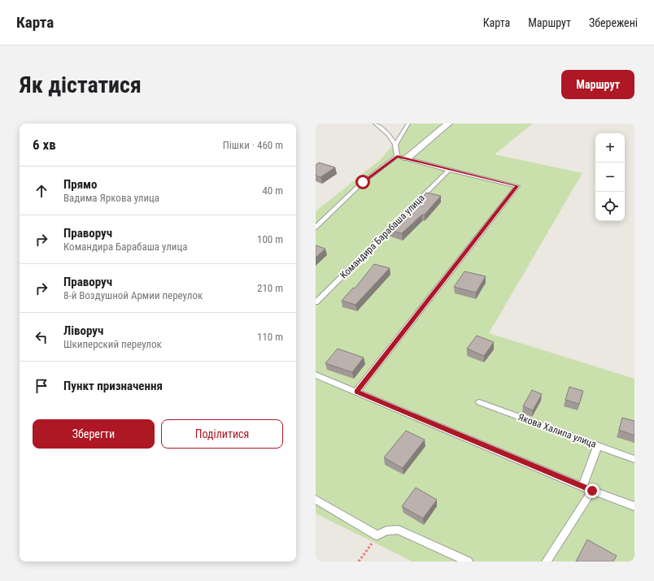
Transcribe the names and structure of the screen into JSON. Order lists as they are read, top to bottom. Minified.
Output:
{"streets":{"lane":["Командира Барабаша улица","Якова Халипа улица"]},"page":{"header":"Карта","nav":["Карта","Маршрут","Збережені"],"buttons":["Маршрут",["Зберегти","Поділитися"]],"title":"Як дістатися","heading":["6 хв","Пішки · 460 m"],"map_buttons":["+","−"],"list":[["Прямо","Вадима Яркова улица","40 m"],["Праворуч","Командира Барабаша улица","100 m"],["Праворуч","8-й Воздушной Армии переулок","210 m"],["Ліворуч","Шкиперский переулок","110 m"],"Пункт призначення"]}}
